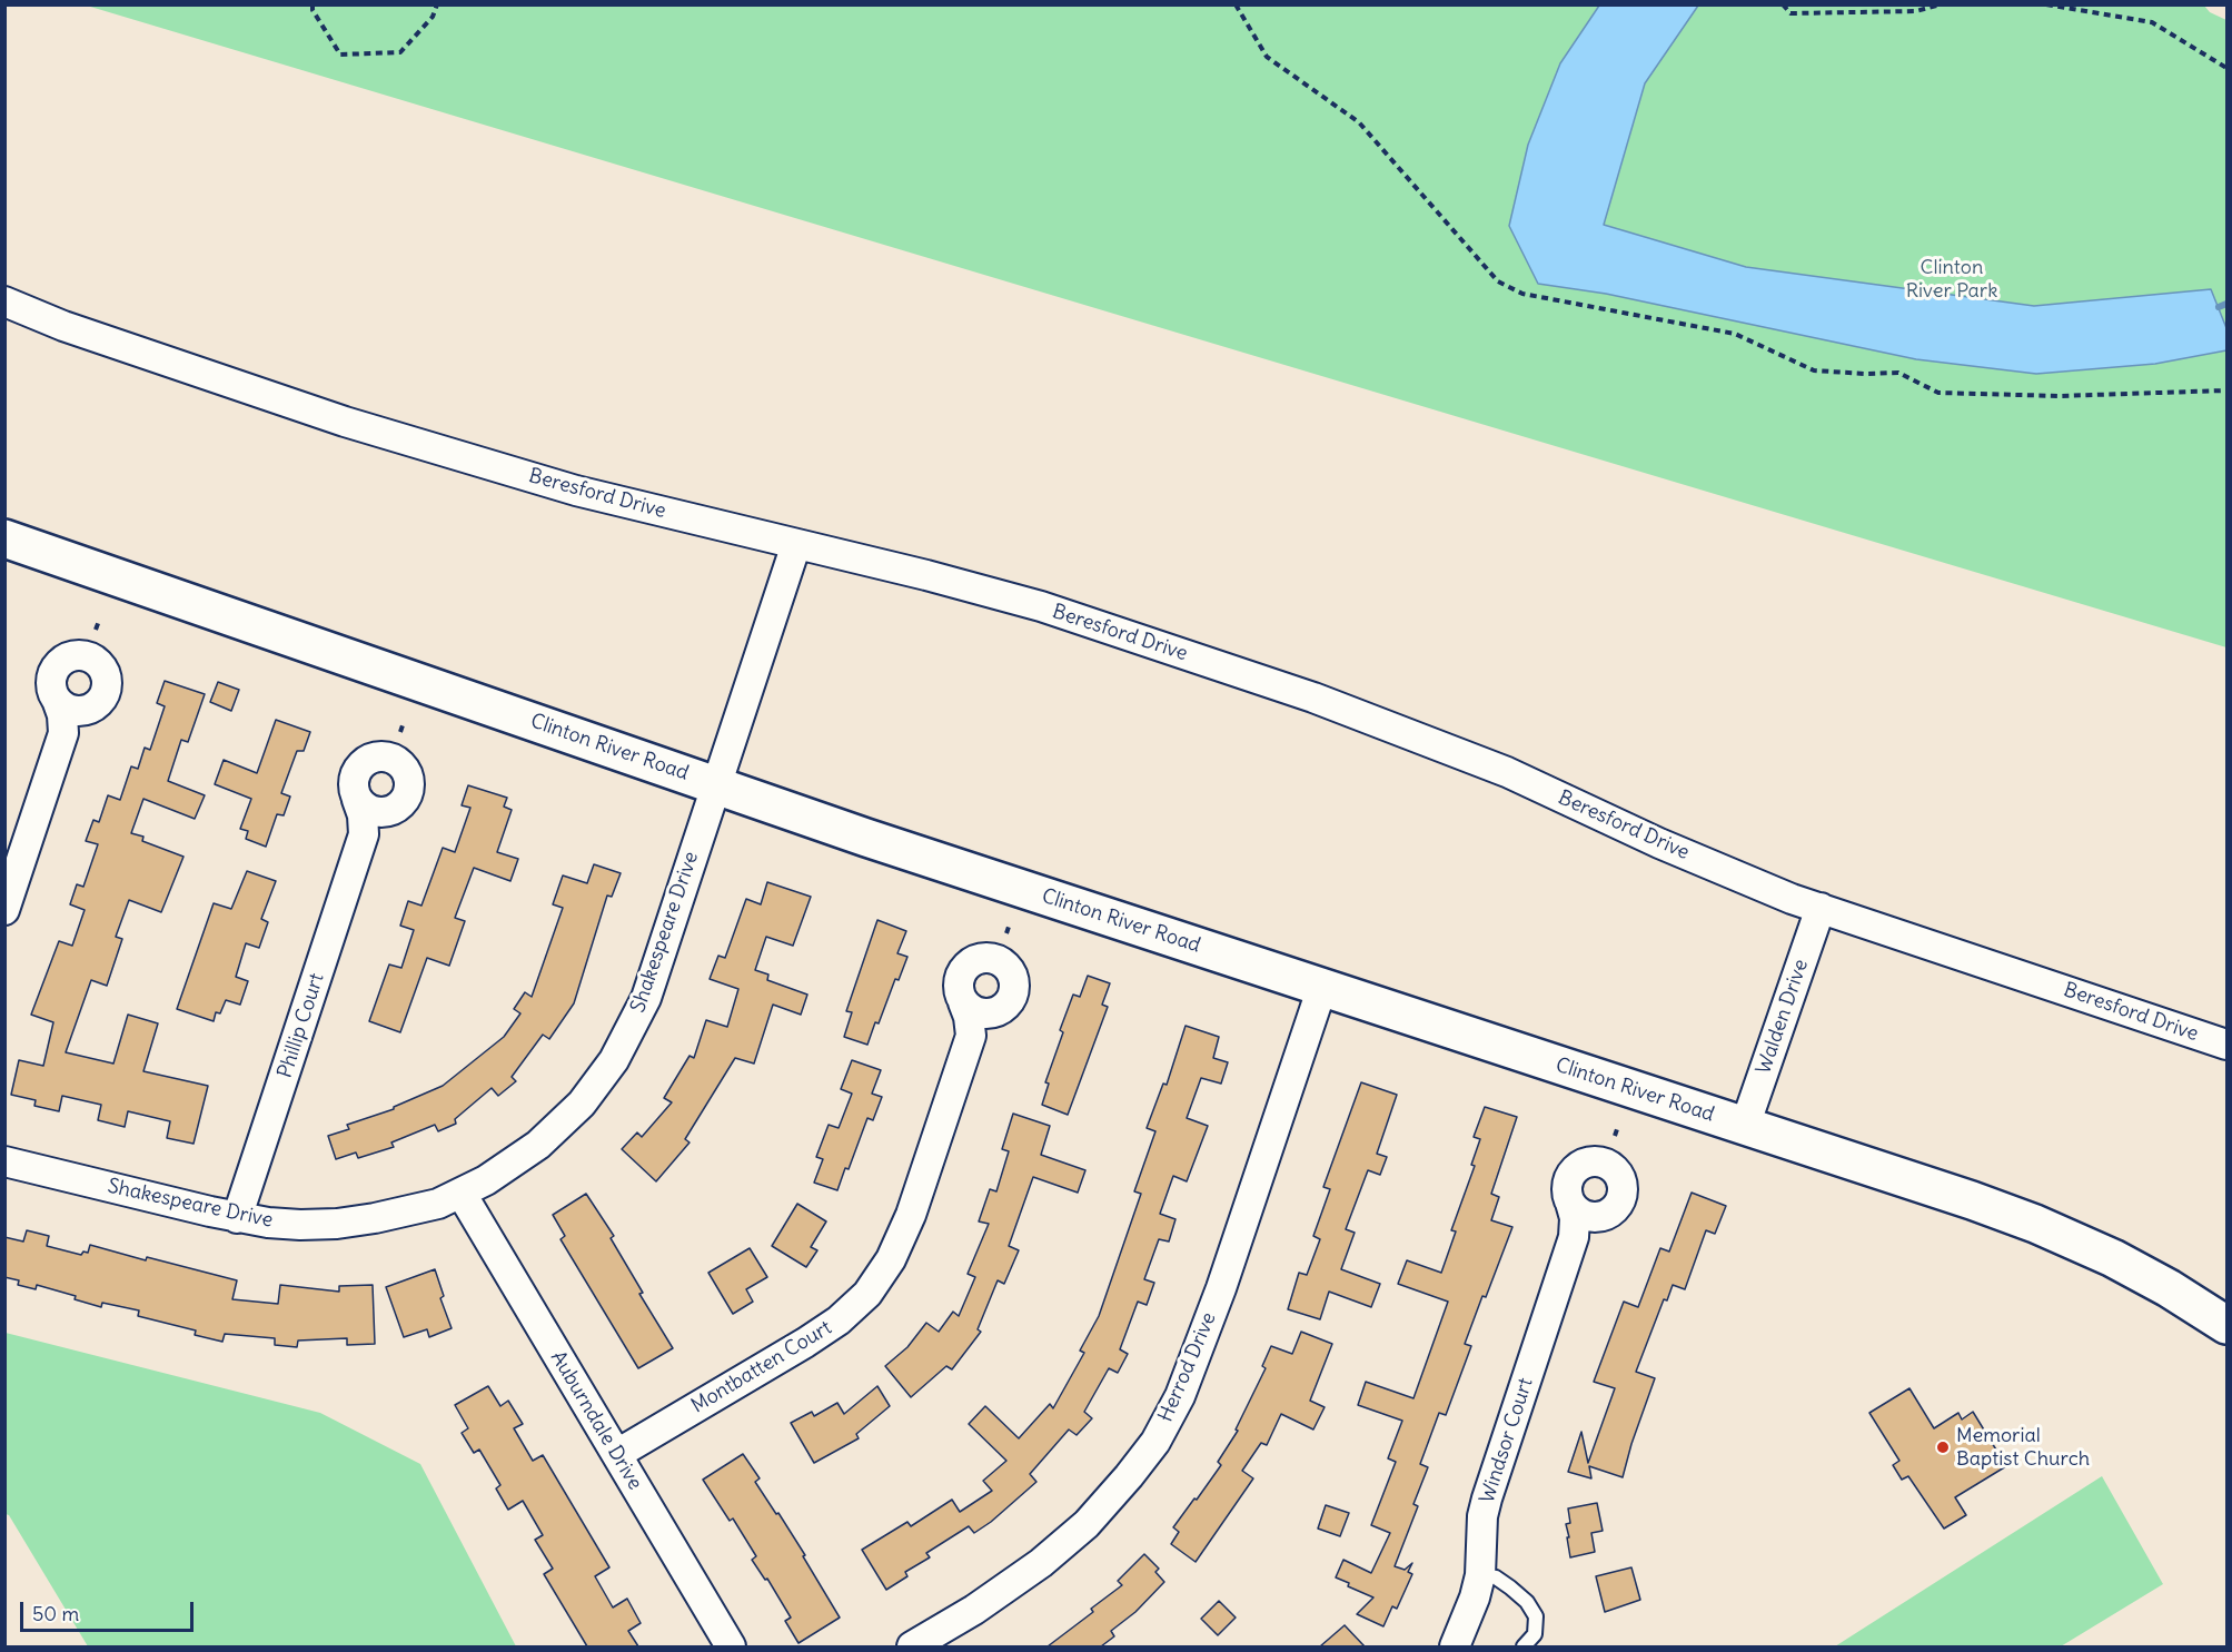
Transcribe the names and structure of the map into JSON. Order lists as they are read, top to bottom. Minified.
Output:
{"streets":{"street":["Beresford Drive","Clinton River Road","Shakespeare Drive","Walden Drive","Phillip Court","Montbatten Court","Herrod Drive","Auburndale Drive","Windsor Court"]},"crossings":[["Beresford Drive","Shakespeare Drive"],["Beresford Drive","Walden Drive"],["Clinton River Road","Shakespeare Drive"],["Clinton River Road","Walden Drive"],["Clinton River Road","Herrod Drive"],["Shakespeare Drive","Phillip Court"],["Shakespeare Drive","Auburndale Drive"],["Montbatten Court","Auburndale Drive"]],"parks":["Clinton River Park"],"places":["Memorial Baptist Church"],"scale_bar":"50 m"}
